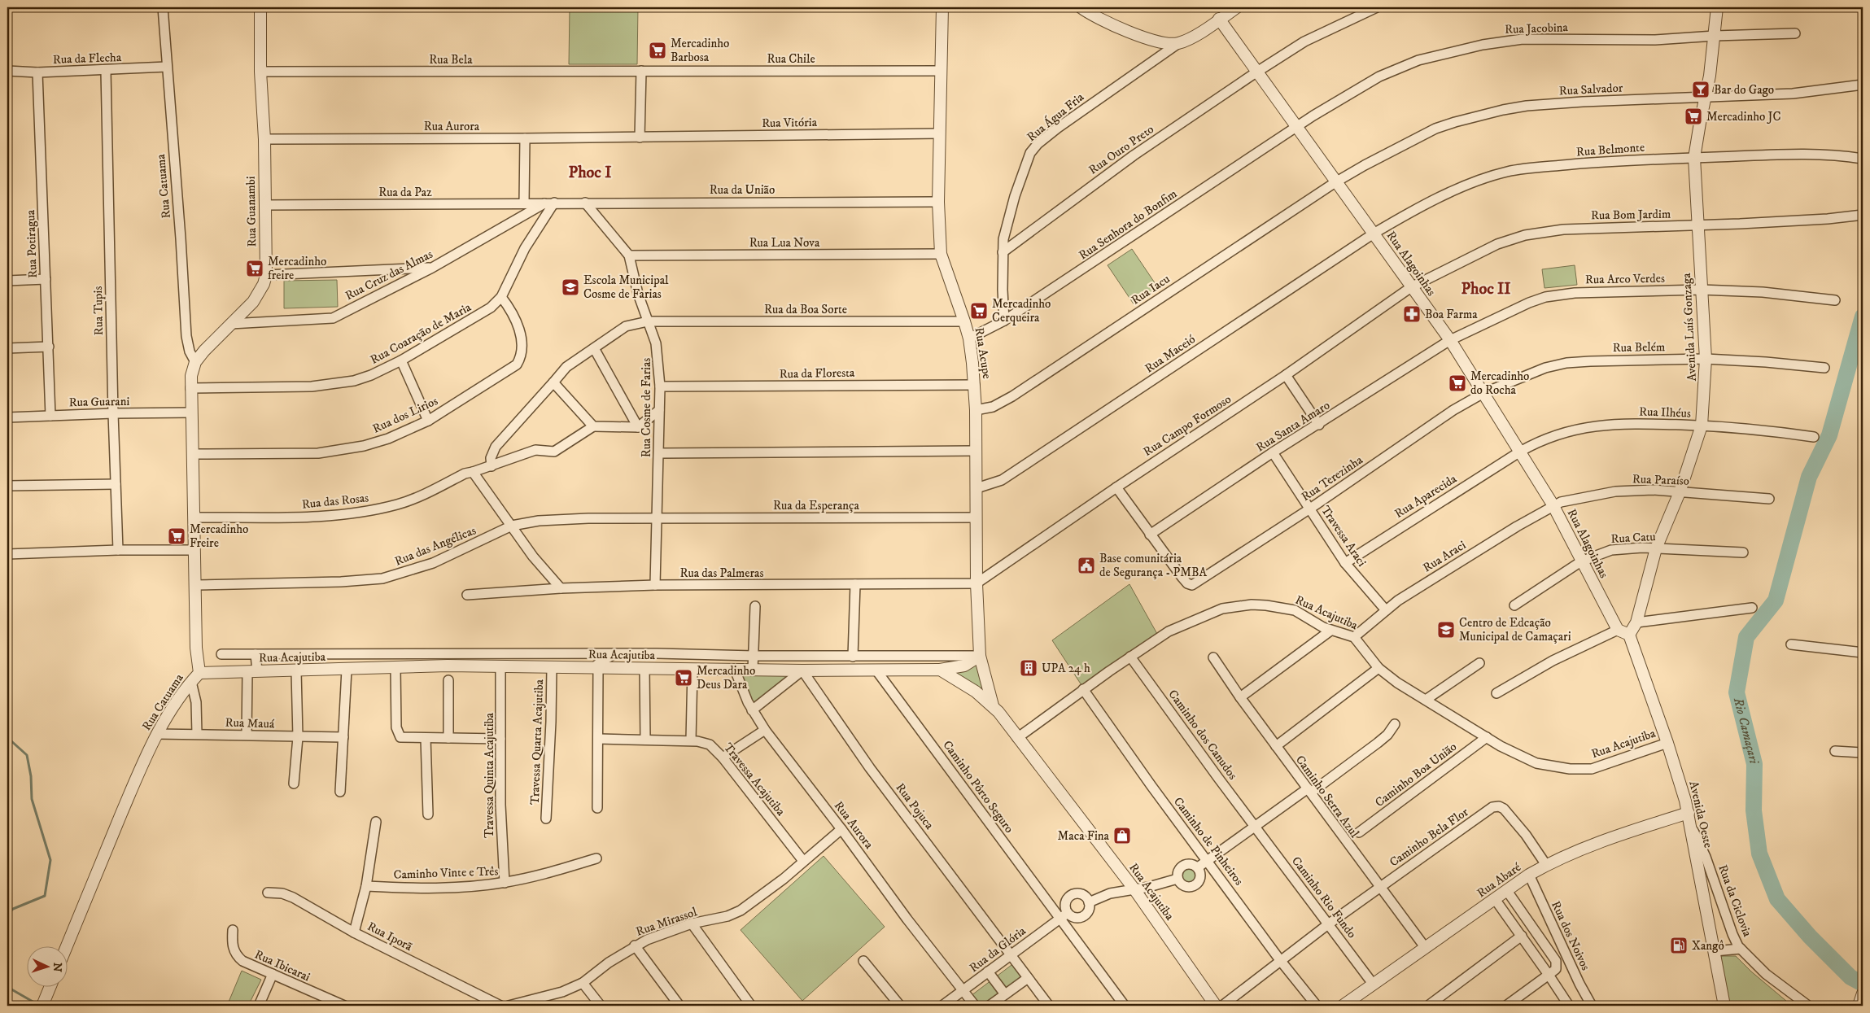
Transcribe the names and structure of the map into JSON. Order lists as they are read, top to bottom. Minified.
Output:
{"streets":{"street":["Rua Jacobina","Rua da Flecha","Rua Chile","Rua Bela","Rua Salvador","Rua Água Fria","Rua Vitória","Rua Aurora","Rua Ouro Preto","Rua Belmonte","Rua Catuama","Rua da União","Rua da Paz","Rua Guanambi","Rua Bom Jardim","Rua Senhora do Bonfim","Rua Lua Nova","Rua Potiragua","Rua Alagoinhas","Rua Cruz das Almas","Rua Arco Verdes","Rua Iacu","Rua da Boa Sorte","Rua Tupis","Avenida Luís Gonzaga","Rua Coaração de Maria","Rua Belém","Rua Acupe","Rua Maceió","Rua da Floresta","Rua Guarani","Rua Cosme de Farias","Rua Ilhéus","Rua dos Lirios","Rua Campo Formoso","Rua Santa Amaro","Rua Terezinha","Rua Paraíso","Rua Aparecida","Rua das Rosas","Rua da Esperança","Travessa Araci","Rua Catu","Rua das Angélicas","Rua Araci","Rua das Palmeras","Rua Acajutiba","Rua Mauá","Caminho dos Canudos","Travessa Quarta Acajutiba","Caminho Boa União","Travessa Quinta Acajutiba","Travessa Acajutiba","Caminho Pôrto Seguro","Caminho Serra Azul","Rua Pojuca","Avenida Oeste","Caminho Bela Flor","Caminho de Pinheiros","Caminho Vinte e Três","Rua Abaré","Caminho Rio Fundo","Rua da Ciclovia","Rua Mirassol","Rua dos Noivos","Rua Iporã","Rua da Glória","Rua Ibicarai"]},"crossings":[["Rua Jacobina","Rua Senhora do Bonfim"],["Rua Jacobina","Rua Alagoinhas"],["Rua Jacobina","Avenida Luís Gonzaga"],["Rua da Flecha","Rua Catuama"],["Rua da Flecha","Rua Potiragua"],["Rua da Flecha","Rua Tupis"],["Rua Chile","Rua Bela"],["Rua Chile","Rua Acupe"],["Rua Bela","Rua Guanambi"],["Rua Salvador","Rua Alagoinhas"],["Rua Salvador","Rua Iacu"],["Rua Salvador","Avenida Luís Gonzaga"],["Rua Água Fria","Rua Ouro Preto"],["Rua Água Fria","Rua Senhora do Bonfim"],["Rua Vitória","Rua Aurora"],["Rua Vitória","Rua Acupe"],["Rua Aurora","Rua Guanambi"],["Rua Aurora","Rua Acajutiba"],["Rua Aurora","Rua Mirassol"],["Rua Aurora","Rua da Glória"],["Rua Ouro Preto","Rua Alagoinhas"],["Rua Belmonte","Rua Alagoinhas"],["Rua Belmonte","Avenida Luís Gonzaga"],["Rua Belmonte","Rua Maceió"],["Rua Catuama","Rua Guanambi"],["Rua Catuama","Rua Coaração de Maria"],["Rua Catuama","Rua Guarani"],["Rua Catuama","Rua dos Lirios"],["Rua Catuama","Rua das Rosas"],["Rua Catuama","Rua das Angélicas"],["Rua Catuama","Rua Acajutiba"],["Rua Catuama","Rua Mauá"],["Rua da União","Rua da Paz"],["Rua da União","Rua Cruz das Almas"],["Rua da União","Rua Coaração de Maria"],["Rua da União","Rua Acupe"],["Rua da União","Rua Cosme de Farias"],["Rua da Paz","Rua Guanambi"],["Rua da Paz","Rua Cruz das Almas"],["Rua da Paz","Rua Coaração de Maria"],["Rua Guanambi","Rua Cruz das Almas"],["Rua Bom Jardim","Rua Alagoinhas"],["Rua Bom Jardim","Avenida Luís Gonzaga"],["Rua Bom Jardim","Rua Campo Formoso"],["Rua Senhora do Bonfim","Rua Alagoinhas"],["Rua Senhora do Bonfim","Rua Acupe"],["Rua Lua Nova","Rua Acupe"],["Rua Lua Nova","Rua Cosme de Farias"],["Rua Potiragua","Rua Guarani"],["Rua Alagoinhas","Rua Arco Verdes"],["Rua Alagoinhas","Rua Iacu"],["Rua Alagoinhas","Rua Belém"],["Rua Alagoinhas","Rua Maceió"],["Rua Alagoinhas","Rua Ilhéus"],["Rua Alagoinhas","Rua Campo Formoso"],["Rua Alagoinhas","Rua Santa Amaro"],["Rua Alagoinhas","Rua Terezinha"],["Rua Alagoinhas","Rua Paraíso"],["Rua Alagoinhas","Rua Aparecida"],["Rua Alagoinhas","Rua Catu"],["Rua Alagoinhas","Rua Araci"],["Rua Cruz das Almas","Rua Coaração de Maria"],["Rua Arco Verdes","Avenida Luís Gonzaga"],["Rua Arco Verdes","Rua Santa Amaro"],["Rua Iacu","Rua Acupe"],["Rua da Boa Sorte","Rua Acupe"],["Rua da Boa Sorte","Rua Cosme de Farias"],["Rua da Boa Sorte","Rua das Rosas"],["Rua Tupis","Rua Guarani"],["Avenida Luís Gonzaga","Rua Belém"],["Avenida Luís Gonzaga","Rua Ilhéus"],["Avenida Luís Gonzaga","Rua Paraíso"],["Avenida Luís Gonzaga","Rua Catu"],["Avenida Luís Gonzaga","Avenida Oeste"],["Rua Coaração de Maria","Rua dos Lirios"],["Rua Belém","Rua Terezinha"],["Rua Acupe","Rua Maceió"],["Rua Acupe","Rua da Floresta"],["Rua Acupe","Rua Campo Formoso"],["Rua Acupe","Rua da Esperança"],["Rua Acupe","Rua das Palmeras"],["Rua Acupe","Rua Acajutiba"],["Rua da Floresta","Rua Cosme de Farias"],["Rua Cosme de Farias","Rua da Esperança"],["Rua Cosme de Farias","Rua das Angélicas"],["Rua Cosme de Farias","Rua das Palmeras"],["Rua Ilhéus","Rua Aparecida"],["Rua Campo Formoso","Rua das Palmeras"],["Rua Santa Amaro","Rua Terezinha"],["Rua Santa Amaro","Travessa Araci"],["Rua Terezinha","Travessa Araci"],["Rua Paraíso","Rua Araci"],["Rua Aparecida","Travessa Araci"],["Rua da Esperança","Rua das Angélicas"],["Travessa Araci","Rua Araci"],["Rua Araci","Rua Acajutiba"],["Rua Acajutiba","Caminho dos Canudos"],["Rua Acajutiba","Travessa Quarta Acajutiba"],["Rua Acajutiba","Caminho Boa União"],["Rua Acajutiba","Travessa Quinta Acajutiba"],["Rua Acajutiba","Caminho Pôrto Seguro"],["Rua Acajutiba","Rua Pojuca"],["Rua Acajutiba","Avenida Oeste"],["Rua Acajutiba","Caminho de Pinheiros"],["Caminho dos Canudos","Caminho Rio Fundo"],["Travessa Quinta Acajutiba","Caminho Vinte e Três"],["Travessa Acajutiba","Rua Mirassol"],["Caminho Pôrto Seguro","Rua da Glória"],["Caminho Serra Azul","Caminho Bela Flor"],["Caminho Serra Azul","Rua Abaré"],["Rua Pojuca","Rua da Glória"],["Avenida Oeste","Rua Abaré"],["Avenida Oeste","Rua da Ciclovia"],["Caminho Bela Flor","Caminho de Pinheiros"],["Caminho Bela Flor","Rua Abaré"],["Caminho Bela Flor","Caminho Rio Fundo"],["Rua Abaré","Caminho Rio Fundo"],["Rua Abaré","Rua da Ciclovia"],["Rua Abaré","Rua dos Noivos"]],"districts":["Phoc I","Phoc II"],"water":["Rio Camaçari"],"places":{"supermarket":["Mercadinho Barbosa","Mercadinho JC","Mercadinho freire","Mercadinho Cerqueira","Mercadinho do Rocha","Mercadinho Freire","Mercadinho Deus Dara"],"bar":["Bar do Gago"],"school or university":["Escola Municipal Cosme de Farias","Centro de Edcação Municipal de Camaçari"],"pharmacy":["Boa Farma"],"public building":["Base comunitária de Segurança - PMBA"],"building":["UPA 24 h"],"shop":["Maca Fina"],"fuel station":["Xangô"]},"north":"right"}
